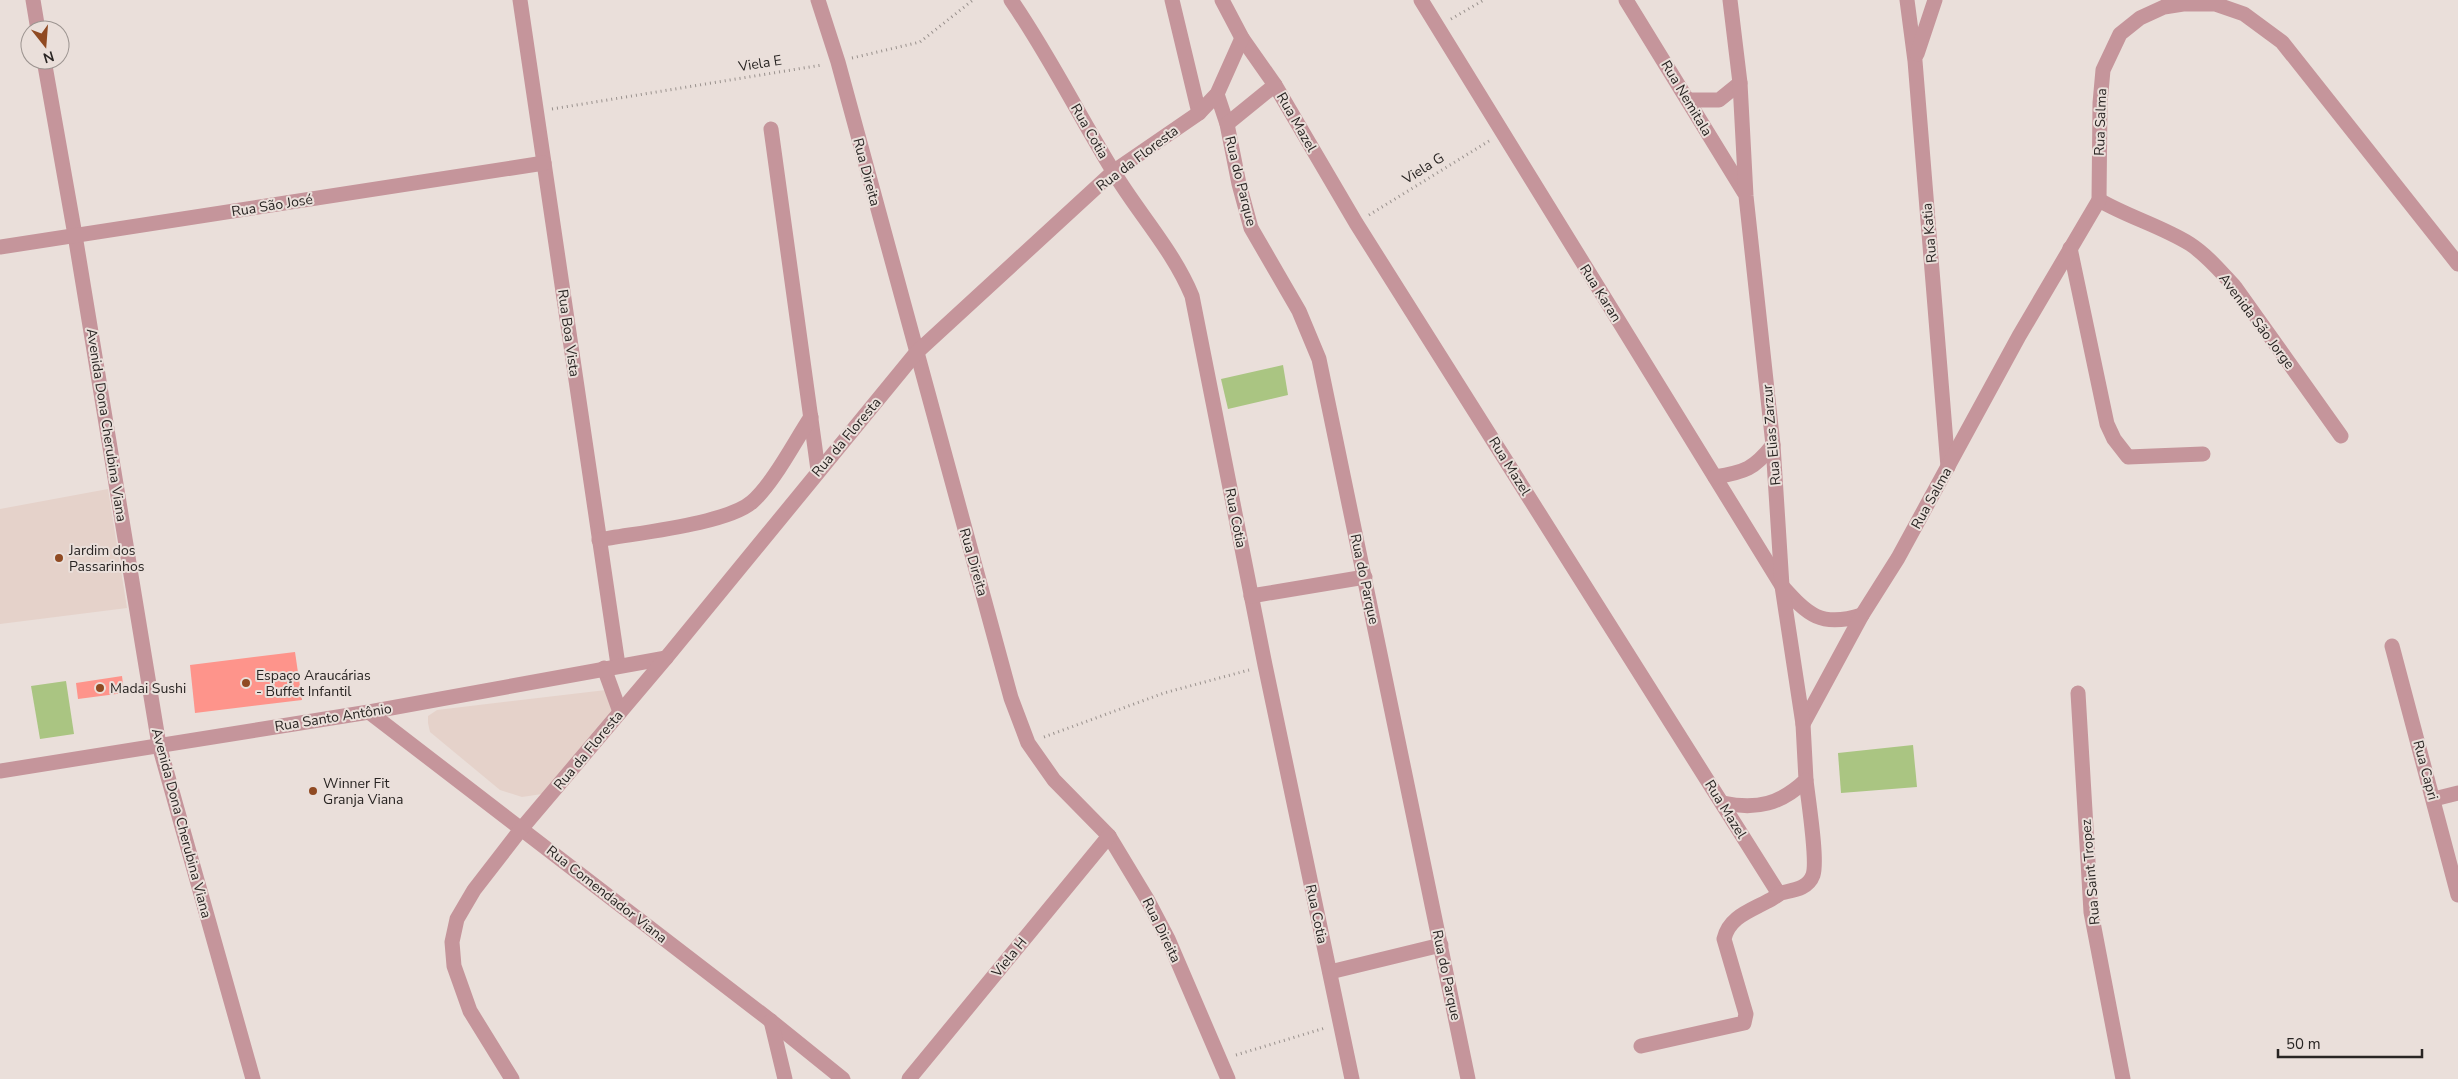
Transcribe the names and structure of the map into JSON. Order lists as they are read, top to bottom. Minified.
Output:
{"streets":{"street":["Rua Nemitala","Rua Mazel","Rua Salma","Rua Cotia","Rua da Floresta","Rua Direita","Rua do Parque","Rua São José","Rua Katia","Rua Karan","Avenida São Jorge","Rua Boa Vista","Avenida Dona Cherubina Viana","Rua Elias Zarzur","Rua Santo Antônio","Rua Capri","Rua Saint Tropez","Rua Comendador Viana","Viela H"],"path":["Viela E","Viela G"]},"crossings":[["Viela E","Rua Direita"],["Viela E","Rua Boa Vista"],["Rua Nemitala","Rua Elias Zarzur"],["Rua Mazel","Rua da Floresta"],["Rua Mazel","Viela G"],["Rua Mazel","Rua Elias Zarzur"],["Rua Salma","Rua Katia"],["Rua Salma","Avenida São Jorge"],["Rua Salma","Rua Elias Zarzur"],["Rua Cotia","Rua da Floresta"],["Rua da Floresta","Rua Direita"],["Rua da Floresta","Rua do Parque"],["Rua da Floresta","Rua Boa Vista"],["Rua da Floresta","Rua Santo Antônio"],["Rua da Floresta","Rua Comendador Viana"],["Viela G","Rua Karan"],["Rua Direita","Viela H"],["Rua São José","Rua Boa Vista"],["Rua São José","Avenida Dona Cherubina Viana"],["Rua Karan","Rua Elias Zarzur"],["Rua Boa Vista","Rua Santo Antônio"],["Avenida Dona Cherubina Viana","Rua Santo Antônio"],["Rua Santo Antônio","Rua Comendador Viana"]],"places":["Jardim dos Passarinhos","Espaço Araucárias - Buffet Infantil","Madai Sushi","Winner Fit Granja Viana"],"scale_bar":"50 m","north":"bottom"}
